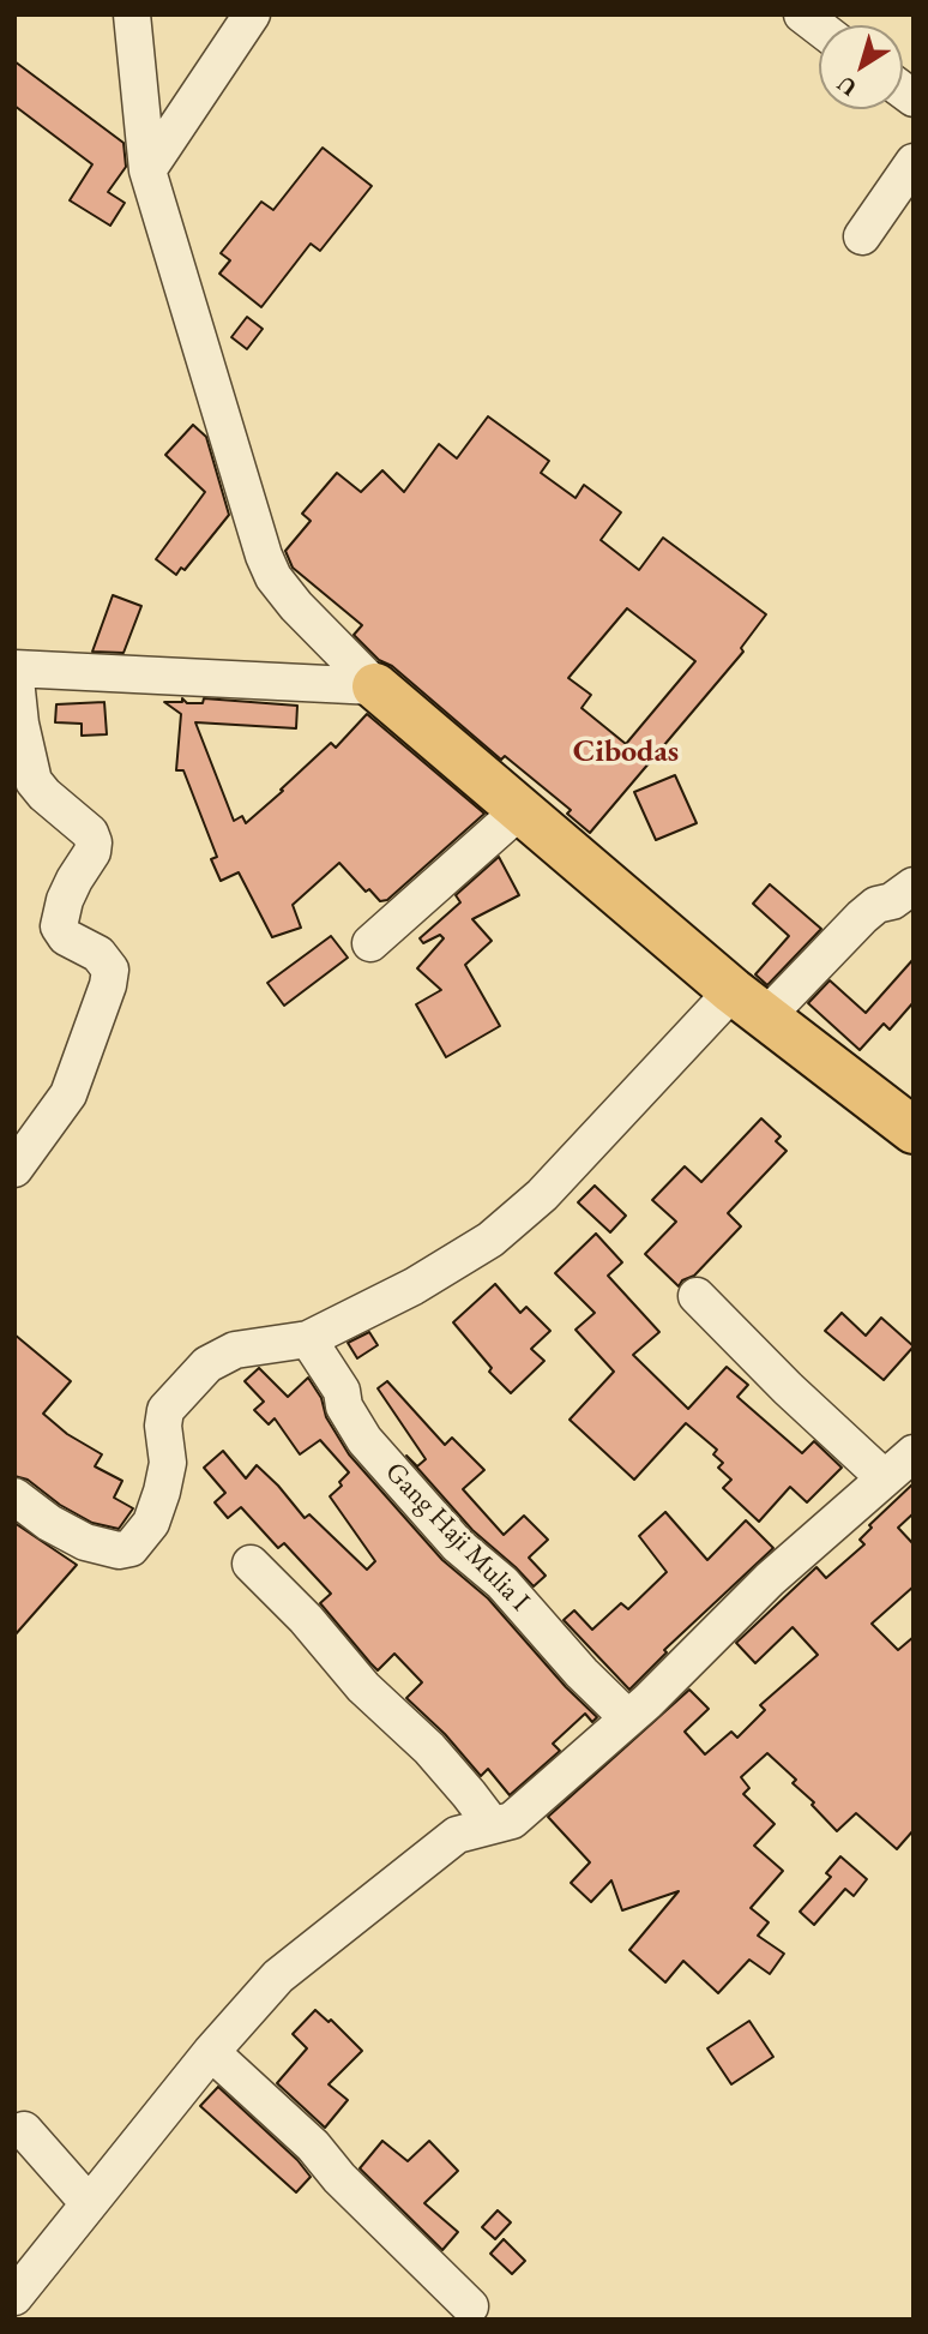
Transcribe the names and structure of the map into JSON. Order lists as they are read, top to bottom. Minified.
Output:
{"streets":{"street":["Gang Haji Mulia I"]},"districts":["Cibodas"],"north":"bottom left"}
